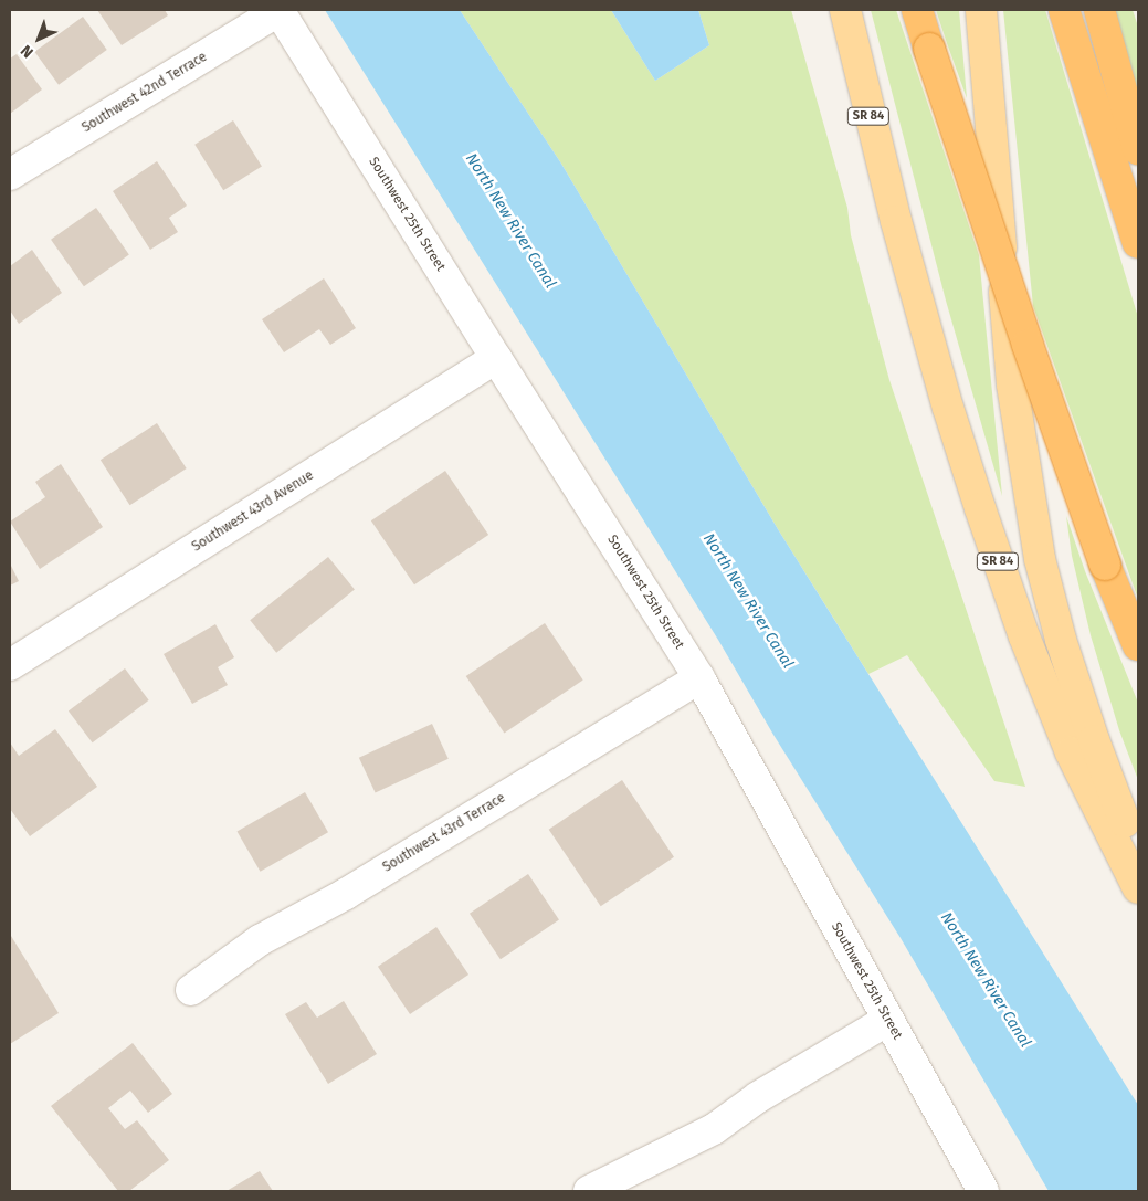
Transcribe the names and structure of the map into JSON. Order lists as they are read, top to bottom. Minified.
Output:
{"streets":{"main road":["SR 84"],"street":["Southwest 42nd Terrace","Southwest 25th Street","Southwest 43rd Avenue","Southwest 43rd Terrace"]},"crossings":[["Southwest 42nd Terrace","Southwest 25th Street"],["Southwest 25th Street","Southwest 43rd Avenue"],["Southwest 25th Street","Southwest 43rd Terrace"]],"water":["North New River Canal"],"north":"bottom left"}
